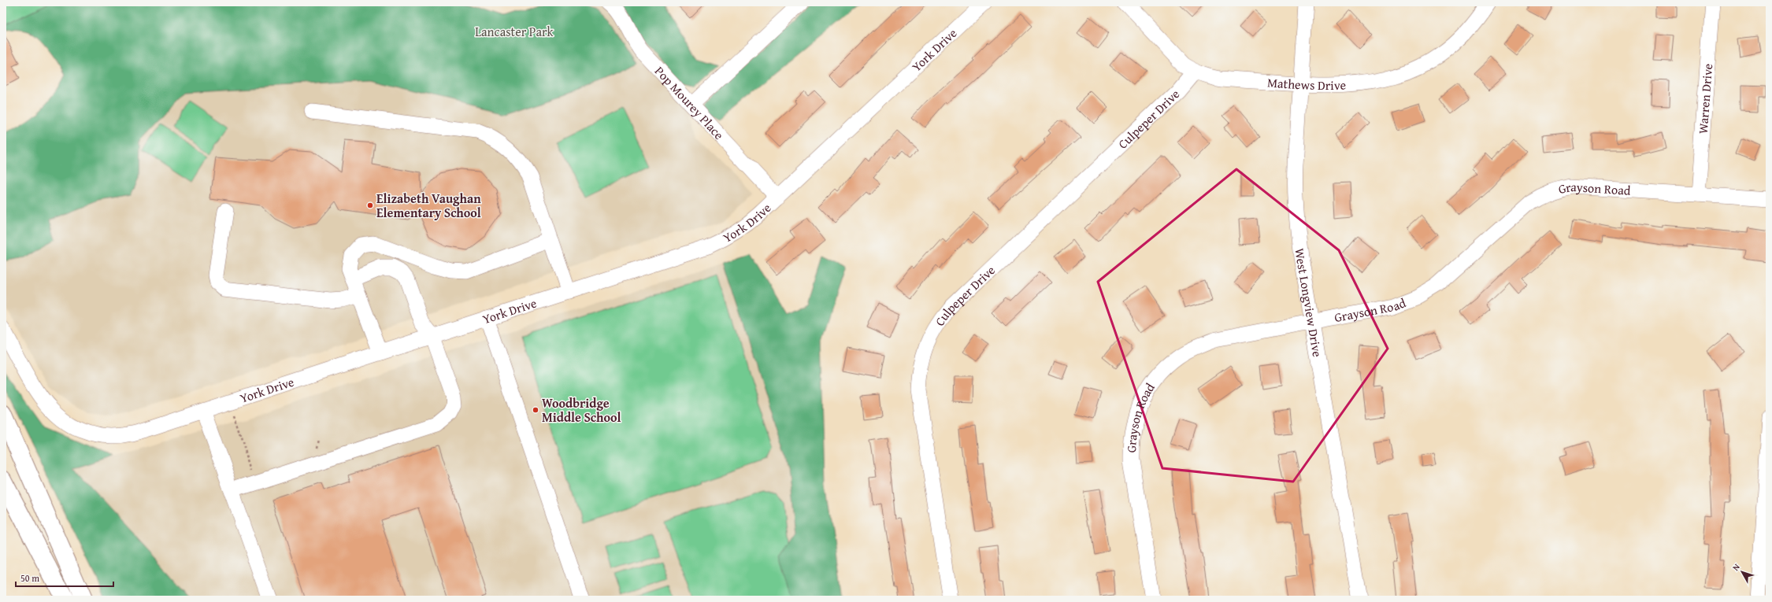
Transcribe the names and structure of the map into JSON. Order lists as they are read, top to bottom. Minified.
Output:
{"streets":{"street":["York Drive","Mathews Drive","Warren Drive","Pop Mourey Place","Culpeper Drive","Grayson Road","West Longview Drive"]},"crossings":[["York Drive","Pop Mourey Place"],["Mathews Drive","Culpeper Drive"],["Mathews Drive","West Longview Drive"],["Warren Drive","Grayson Road"],["Grayson Road","West Longview Drive"]],"parks":["Lancaster Park"],"places":["Elizabeth Vaughan Elementary School","Woodbridge Middle School"],"scale_bar":"50 m","north":"top left"}
